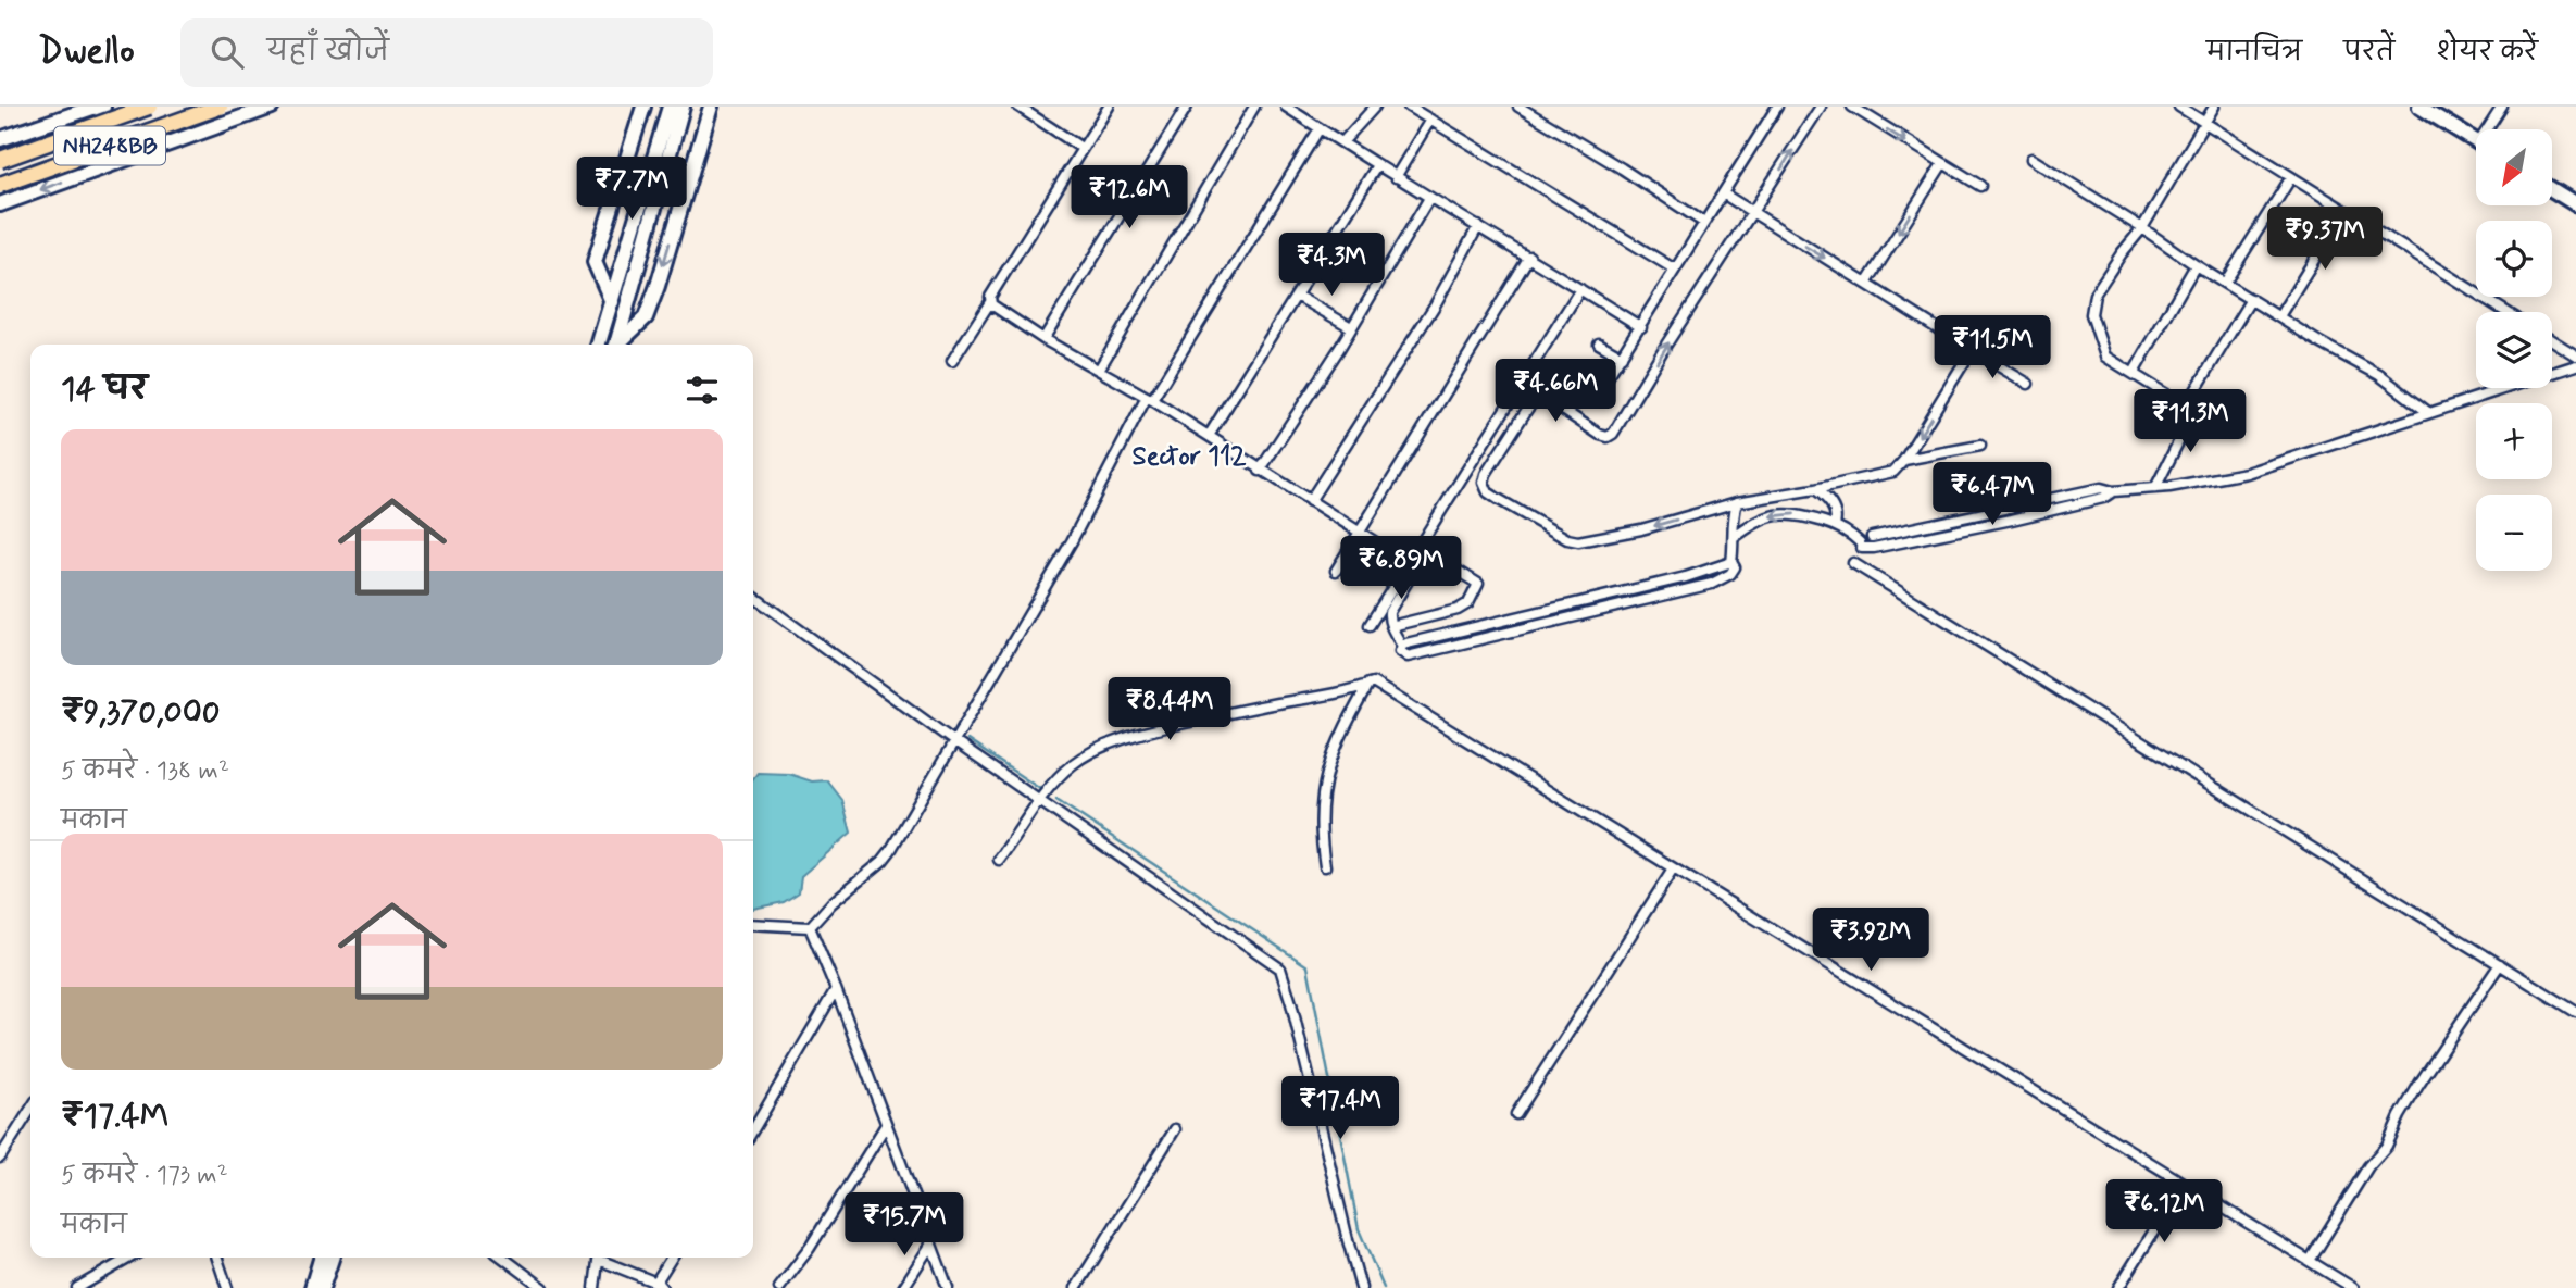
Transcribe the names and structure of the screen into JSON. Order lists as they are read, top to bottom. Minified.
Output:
{"streets":{"highway":["NH248BB"]},"districts":["Sector 112"],"north":"bottom left","page":{"header":"Dwello","search":"यहाँ खोजें","nav":["मानचित्र","परतें","शेयर करें"],"map_buttons":["+","−"],"price":["₹7.7M","₹12.6M","₹9.37M","₹4.3M","₹11.5M","₹4.66M","₹11.3M","₹6.47M","₹6.89M","₹8.44M","₹3.92M","₹17.4M","₹6.12M","₹15.7M"],"heading":"14 घर","list":[{"name":"₹9,370,000","note":"5 कमरे · 138 m² · मकान"},{"name":"₹17.4M","note":"5 कमरे · 173 m² · मकान"}]}}
